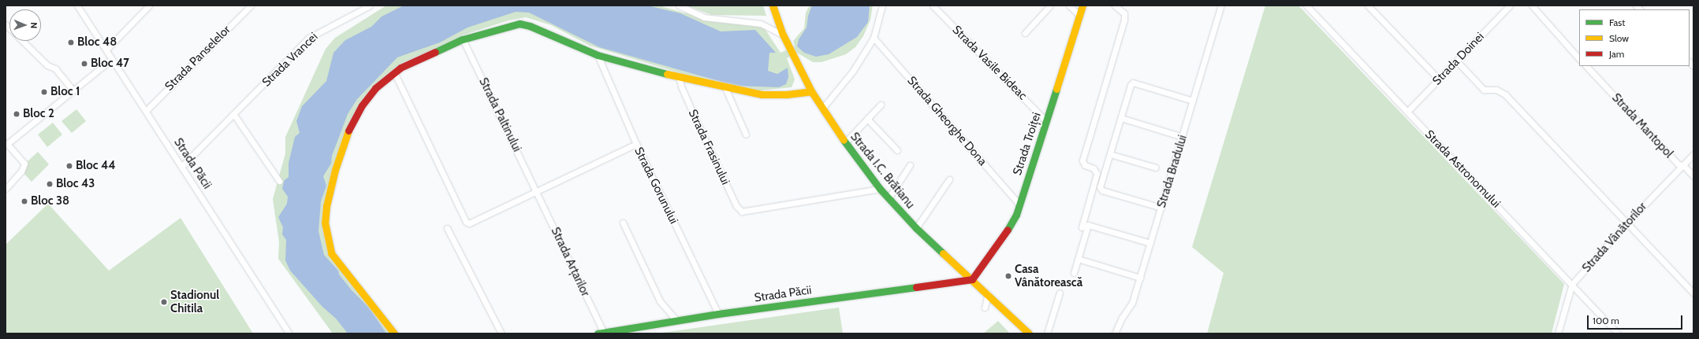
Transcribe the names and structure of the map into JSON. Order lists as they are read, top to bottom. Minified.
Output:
{"streets":{"street":["Strada Panselelor","Strada Doinei","Strada Vrancei","Strada Vasile Bideac","Strada Paltinului","Strada Gheorghe Dona","Strada Mantopol","Strada Troiței","Strada Frasinului","Strada Păcii","Strada Astronomului","Strada I.C. Brătianu","Strada Bradului","Strada Gorunului","Strada Vânătorilor","Strada Arțarilor"]},"crossings":[["Strada Panselelor","Strada Păcii"],["Strada Doinei","Strada Astronomului"],["Strada Vrancei","Strada Păcii"],["Strada Vasile Bideac","Strada Troiței"],["Strada Paltinului","Strada Arțarilor"],["Strada Gheorghe Dona","Strada Troiței"],["Strada Mantopol","Strada Vânătorilor"],["Strada Troiței","Strada Păcii"],["Strada Troiței","Strada I.C. Brătianu"],["Strada Frasinului","Strada I.C. Brătianu"],["Strada Păcii","Strada I.C. Brătianu"],["Strada Păcii","Strada Gorunului"],["Strada Păcii","Strada Arțarilor"],["Strada Astronomului","Strada Vânătorilor"]],"places":["Bloc 48","Bloc 47","Bloc 1","Bloc 2","Bloc 44","Bloc 43","Bloc 38","Casa Vânătorească","Stadionul Chitila"],"legend":["Fast","Slow","Jam"],"scale_bar":"100 m","north":"right"}
